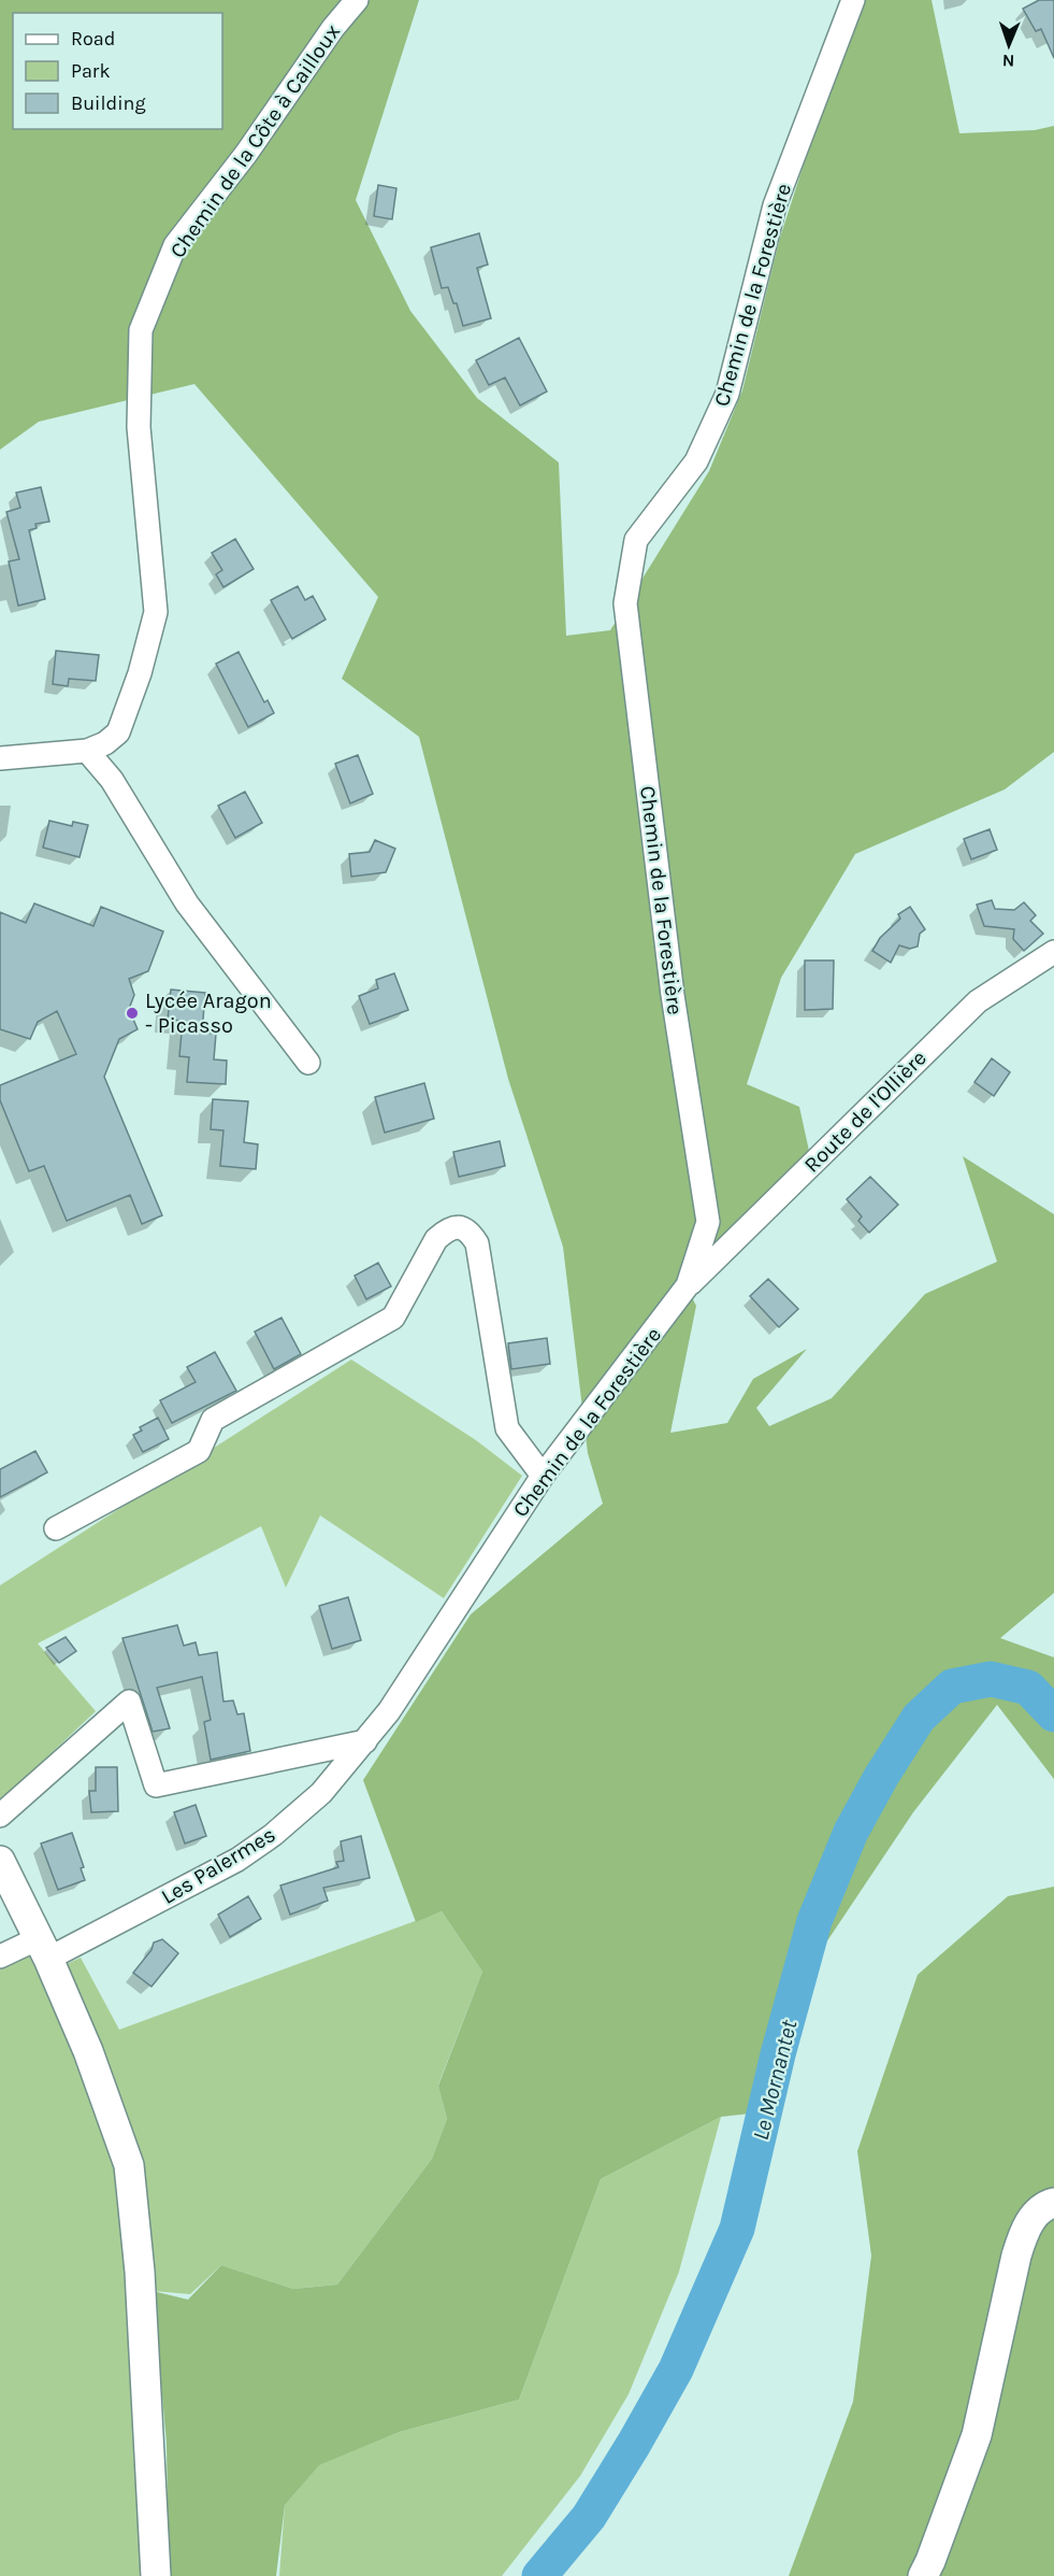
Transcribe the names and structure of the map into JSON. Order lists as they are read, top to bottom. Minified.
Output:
{"streets":{"street":["Chemin de la Côte à Cailloux","Chemin de la Forestière","Route de l'Ollière","Les Palermes"]},"crossings":[["Chemin de la Forestière","Route de l'Ollière"],["Chemin de la Forestière","Les Palermes"]],"water":["Le Mornantet"],"places":["Lycée Aragon - Picasso"],"legend":["Road","Park","Building"],"north":"bottom"}
